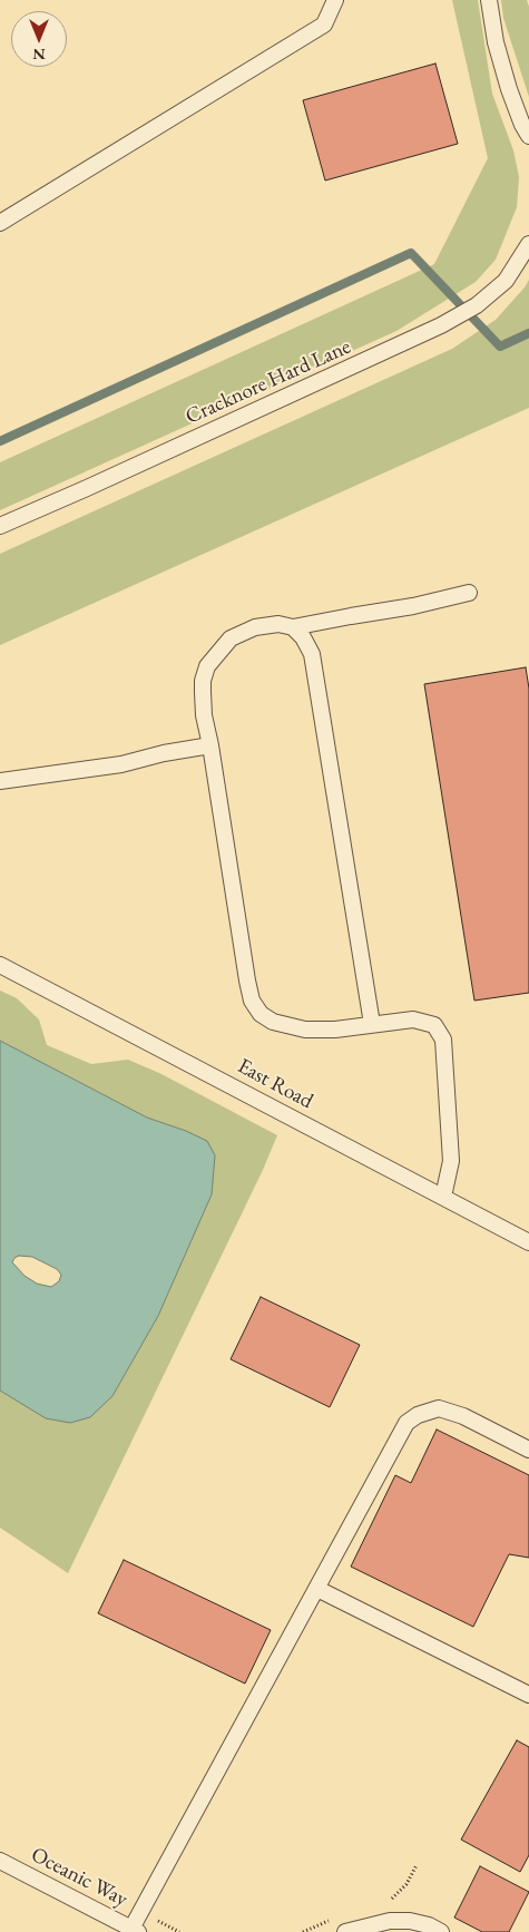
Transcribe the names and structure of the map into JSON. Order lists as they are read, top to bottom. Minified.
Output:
{"streets":{"lane":["Cracknore Hard Lane","East Road","Oceanic Way"]},"north":"bottom"}
